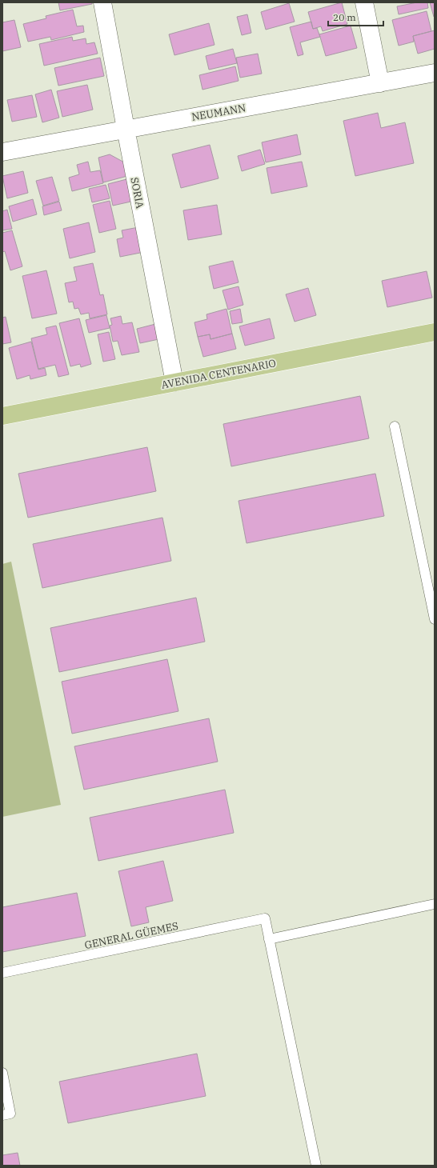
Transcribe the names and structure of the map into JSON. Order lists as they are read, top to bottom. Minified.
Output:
{"streets":{"main road":["AVENIDA CENTENARIO"],"street":["NEUMANN","SORIA"],"lane":["GENERAL GÜEMES"]},"crossings":[["NEUMANN","SORIA"],["SORIA","AVENIDA CENTENARIO"]],"scale_bar":"20 m"}
